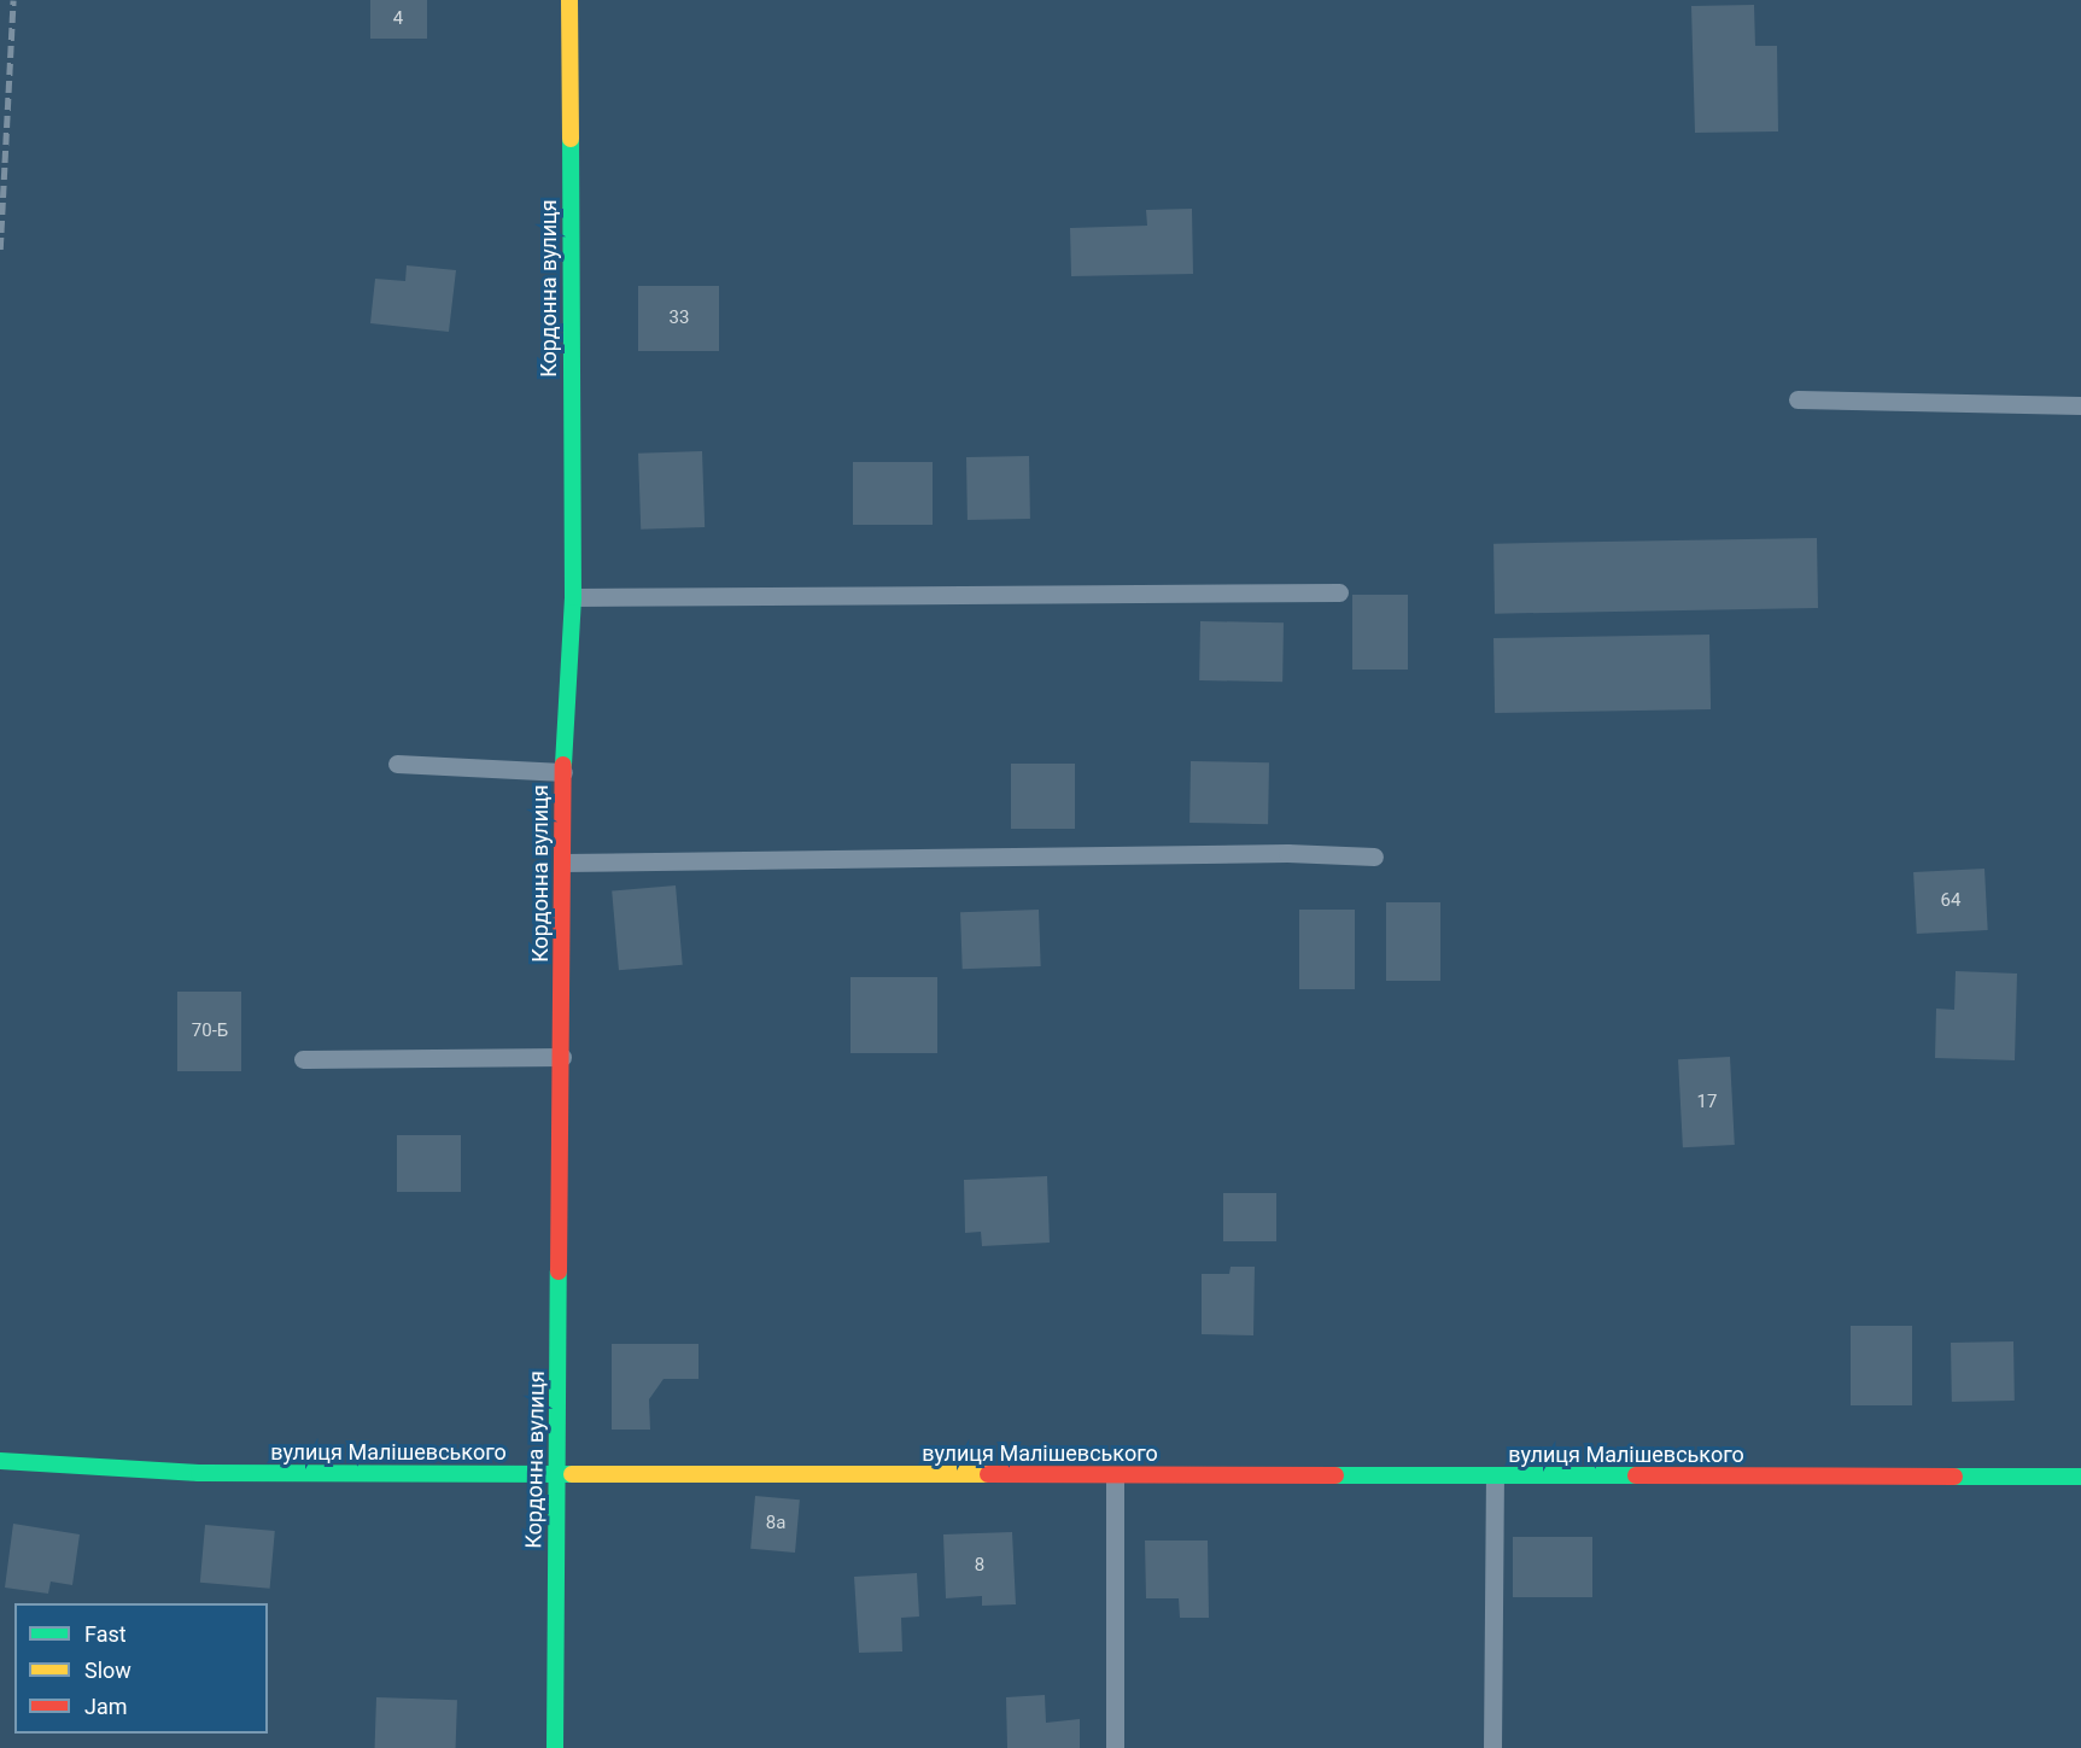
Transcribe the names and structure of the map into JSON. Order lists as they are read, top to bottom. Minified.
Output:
{"streets":{"street":["Кордонна вулиця","вулиця Малішевського"]},"crossings":[["Кордонна вулиця","вулиця Малішевського"]],"house_numbers":["4","33","64","70-Б","17","8а","8"],"legend":["Fast","Slow","Jam"]}
